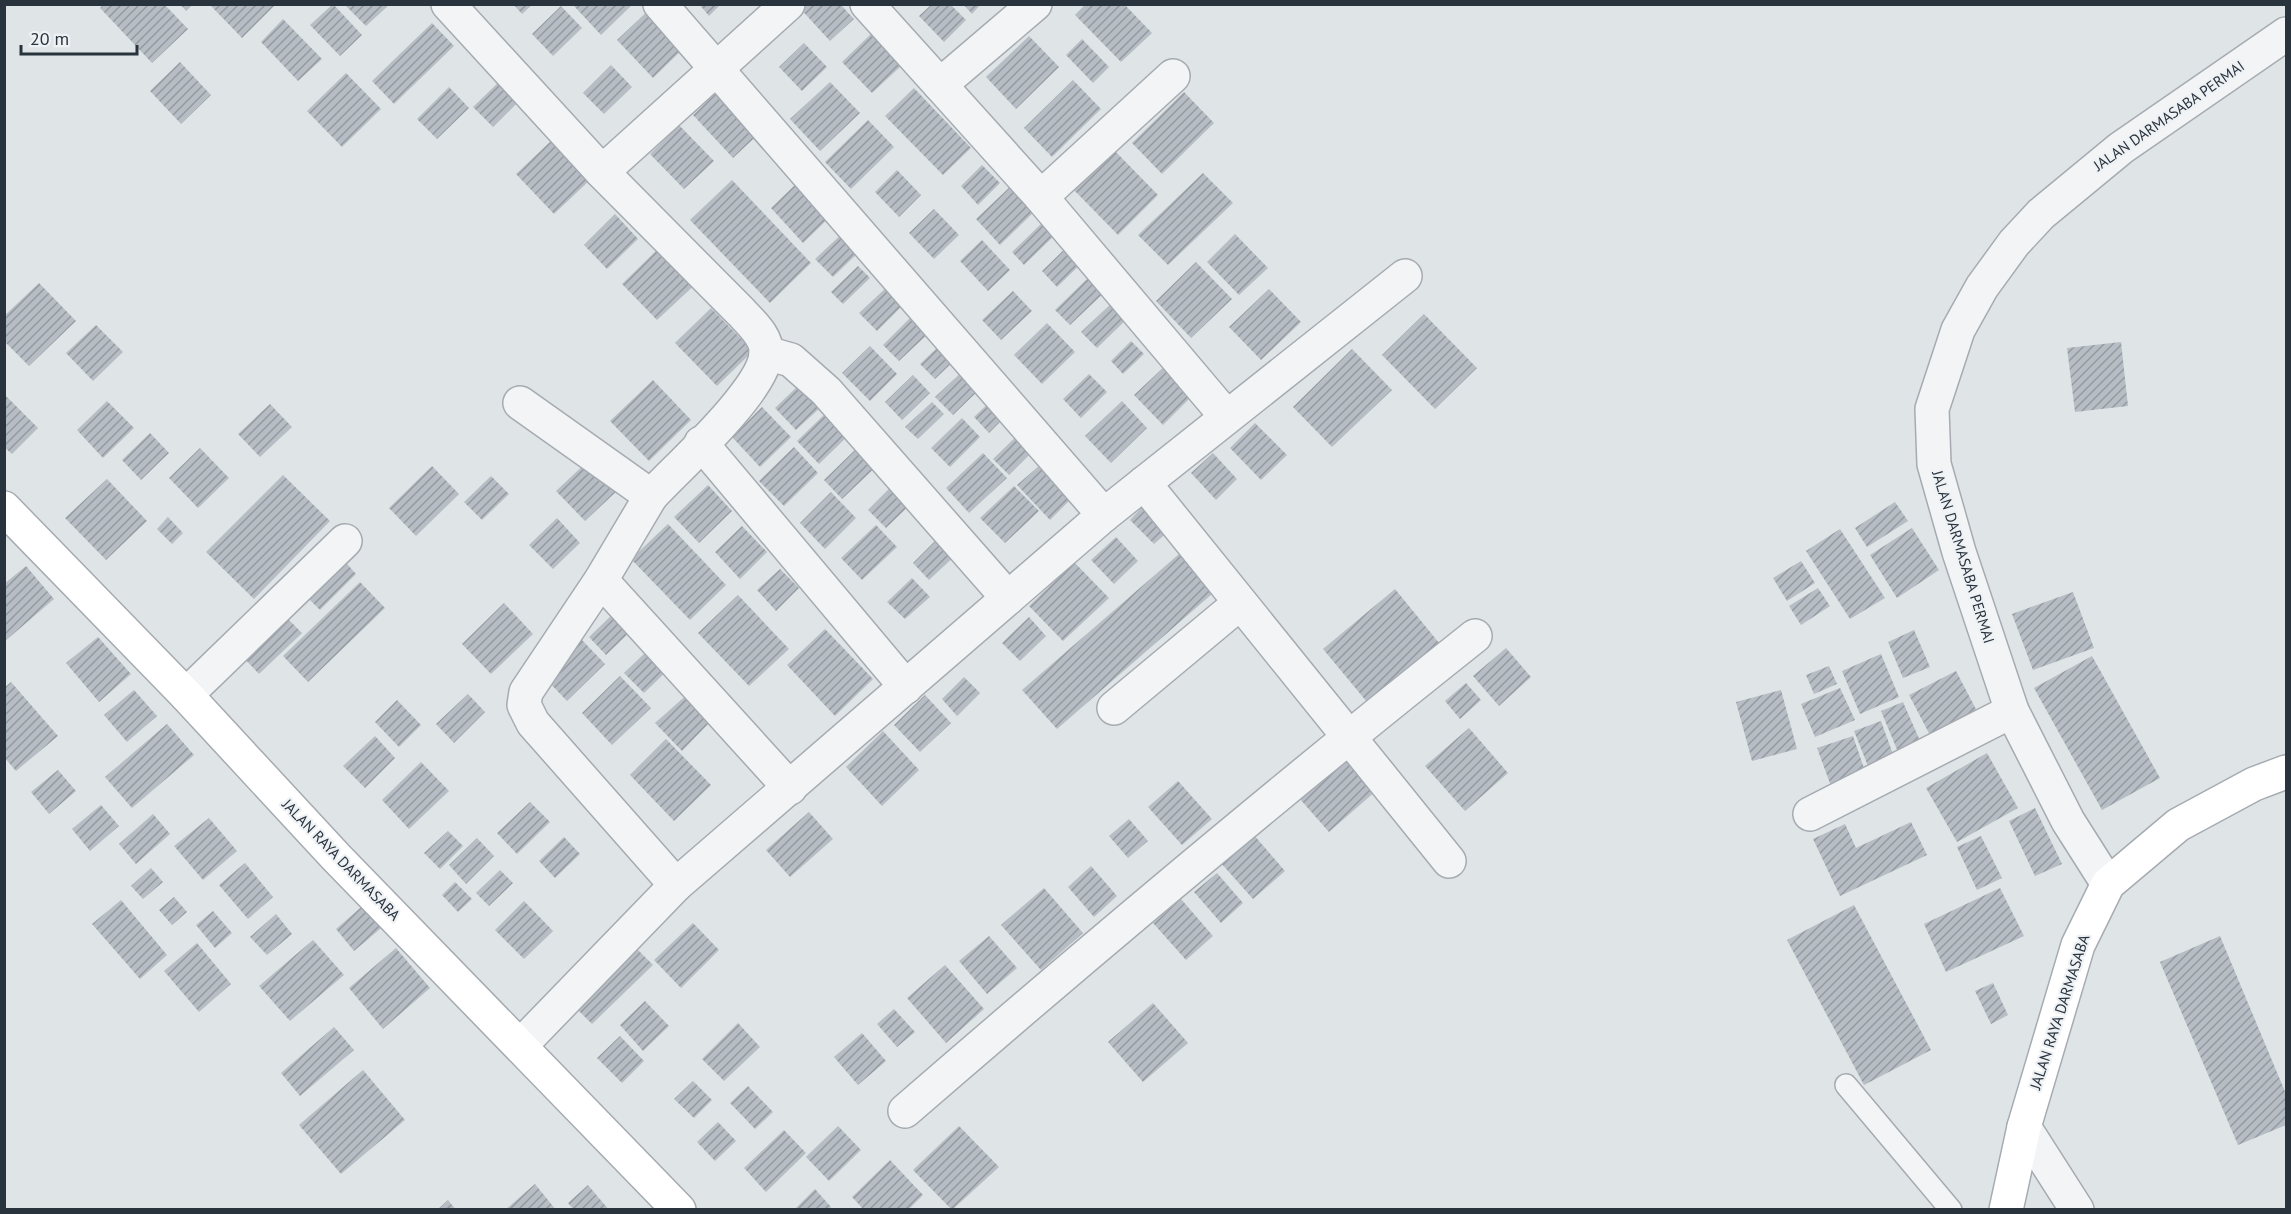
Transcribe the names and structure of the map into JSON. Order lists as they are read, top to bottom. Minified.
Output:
{"streets":{"main road":["JALAN RAYA DARMASABA"],"street":["JALAN DARMASABA PERMAI"]},"crossings":[["JALAN DARMASABA PERMAI","JALAN RAYA DARMASABA"]],"scale_bar":"20 m"}
